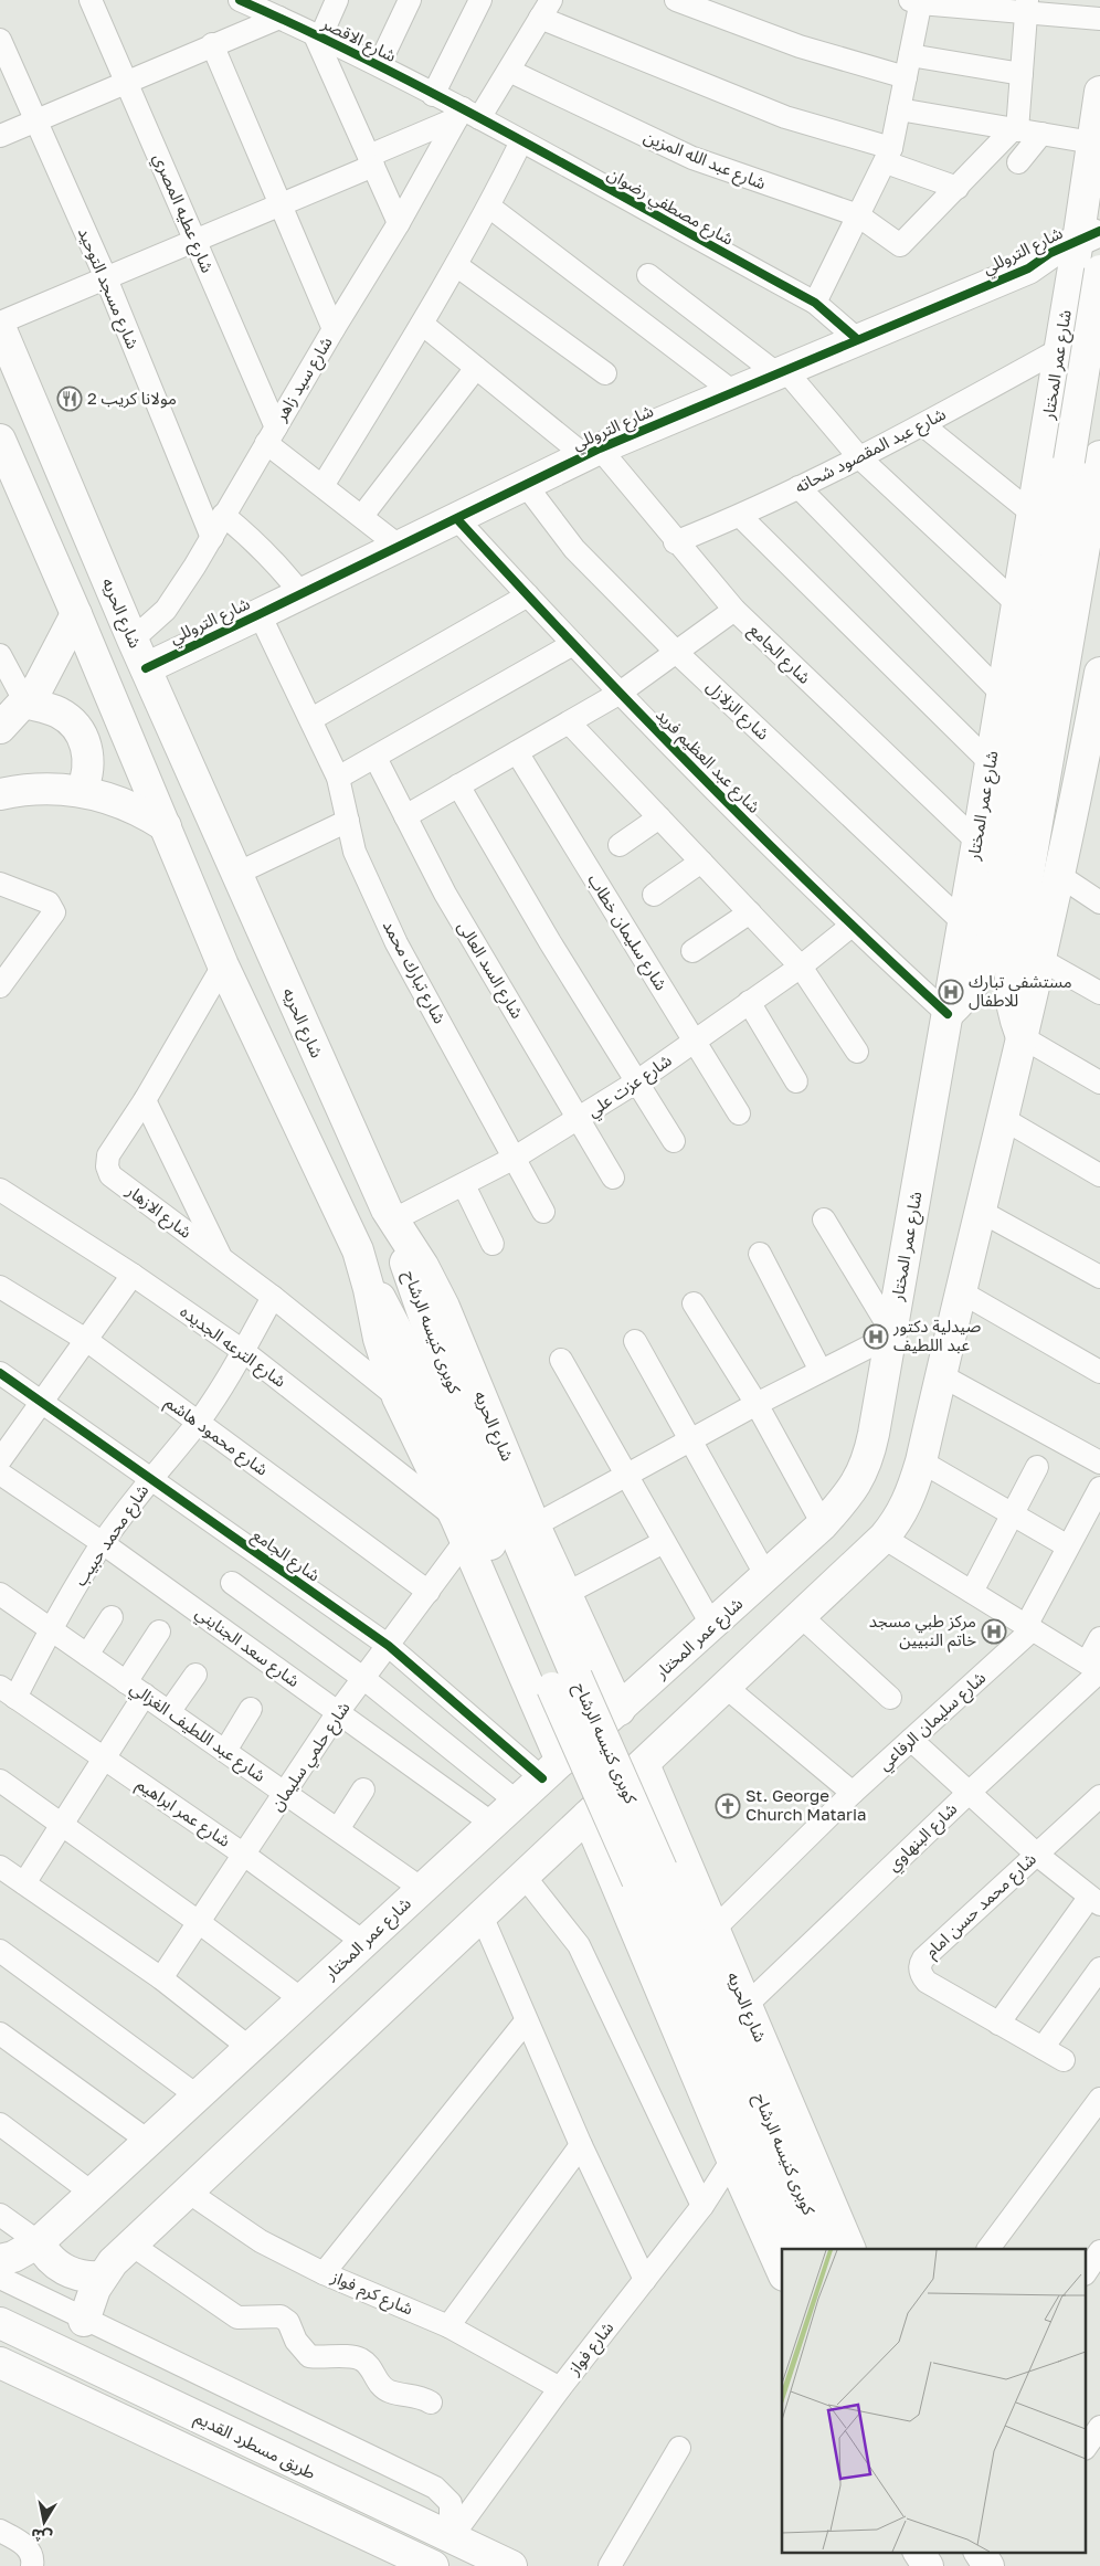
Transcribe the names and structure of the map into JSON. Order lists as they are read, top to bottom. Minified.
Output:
{"streets":{"main road":["شارع التروللي","شارع عمر المختار","شارع الحريه","كوبرى كنيسه الرشاح","طريق مسطرد القديم"],"street":["شارع الاقصر","شارع عبد الله المزين","شارع مصطفي رضوان","شارع عطيه المصري","شارع مسجد التوحيد","شارع سيد زاهر","شارع عبد المقصود شحاته","شارع الجامع","شارع الزلازل","شارع عبد العظيم فريد","شارع سليمان خطاب","شارع السد العالى","شارع تبارك محمد","شارع عزت علي","شارع الازهار","شارع الترعه الجديده","شارع محمود هاشم","شارع محمد حبيب","شارع سعد الجنايني","شارع سليمان الرفاعي","شارع عبد اللطيف الغزالي","شارع حلمي سليمان","شارع عمر ابراهيم","شارع البنهاوي","شارع محمد حسن امام","شارع كرم فواز","شارع فواز"]},"crossings":[["شارع الاقصر","شارع مصطفي رضوان"],["شارع الاقصر","شارع سيد زاهر"],["شارع عبد الله المزين","شارع سيد زاهر"],["شارع مصطفي رضوان","شارع التروللي"],["شارع مصطفي رضوان","شارع سيد زاهر"],["شارع عطيه المصري","شارع سيد زاهر"],["شارع التروللي","شارع عمر المختار"],["شارع التروللي","شارع الحريه"],["شارع التروللي","شارع الجامع"],["شارع التروللي","شارع الزلازل"],["شارع التروللي","شارع عبد العظيم فريد"],["شارع التروللي","شارع تبارك محمد"],["شارع مسجد التوحيد","شارع سيد زاهر"],["شارع عمر المختار","شارع عبد المقصود شحاته"],["شارع عمر المختار","شارع الحريه"],["شارع عمر المختار","شارع الجامع"],["شارع عمر المختار","شارع الزلازل"],["شارع عمر المختار","شارع عبد العظيم فريد"],["شارع عمر المختار","شارع سعد الجنايني"],["شارع عمر المختار","شارع عبد اللطيف الغزالي"],["شارع عمر المختار","شارع عمر ابراهيم"],["شارع سيد زاهر","شارع الحريه"],["شارع عبد المقصود شحاته","شارع الجامع"],["شارع الحريه","شارع عزت علي"],["شارع الحريه","كوبرى كنيسه الرشاح"],["شارع الحريه","شارع سليمان الرفاعي"],["شارع الحريه","شارع البنهاوي"],["شارع الحريه","شارع فواز"],["شارع الجامع","شارع محمد حبيب"],["شارع الجامع","شارع حلمي سليمان"],["شارع عبد العظيم فريد","شارع عزت علي"],["شارع سليمان خطاب","شارع عزت علي"],["شارع السد العالى","شارع عزت علي"],["شارع تبارك محمد","شارع عزت علي"],["شارع عزت علي","كوبرى كنيسه الرشاح"],["شارع الازهار","شارع محمد حبيب"],["شارع الترعه الجديده","شارع محمد حبيب"],["شارع الترعه الجديده","شارع حلمي سليمان"],["شارع محمود هاشم","شارع محمد حبيب"],["شارع محمود هاشم","شارع حلمي سليمان"],["شارع محمد حبيب","شارع سعد الجنايني"],["شارع محمد حبيب","شارع عبد اللطيف الغزالي"],["شارع محمد حبيب","شارع عمر ابراهيم"],["شارع سعد الجنايني","شارع حلمي سليمان"],["شارع عبد اللطيف الغزالي","شارع حلمي سليمان"],["شارع حلمي سليمان","شارع عمر ابراهيم"],["شارع كرم فواز","شارع فواز"],["شارع فواز","طريق مسطرد القديم"]],"places":{"restaurant":["مولانا كريب 2"],"hospital":["مستشفى تبارك للاطفال","صيدلية دكتور عبد اللطيف","مركز طبي مسجد خاتم النبيين"],"church":["St. George Church Mataria"]},"north":"bottom"}
